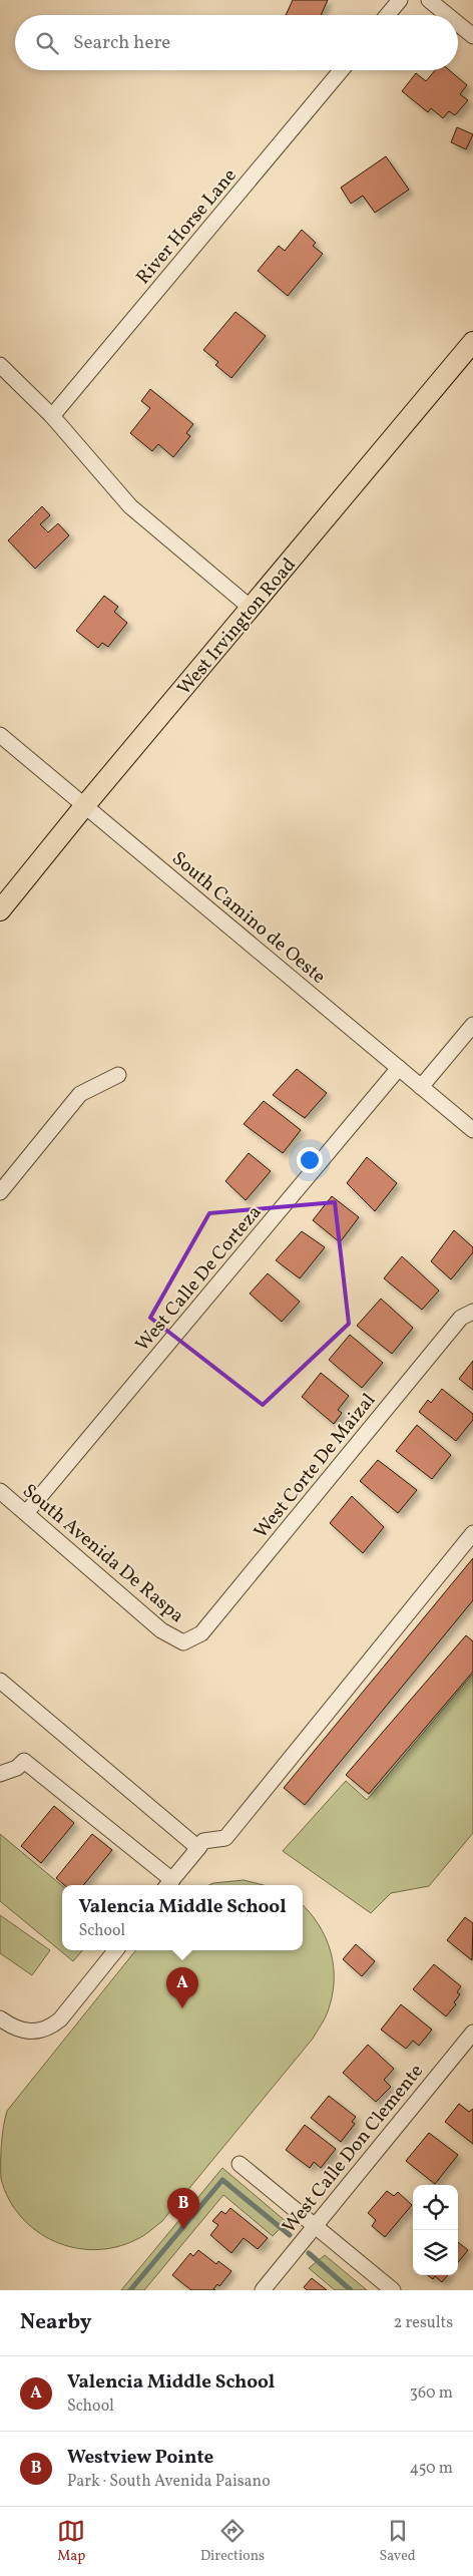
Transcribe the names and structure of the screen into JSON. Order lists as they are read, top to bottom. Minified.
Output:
{"streets":{"main road":["West Irvington Road"],"street":["River Horse Lane","South Camino de Oeste","West Calle De Corteza","West Corte De Maizal","South Avenida De Raspa","West Calle Don Clemente"]},"crossings":[["West Irvington Road","South Camino de Oeste"],["South Camino de Oeste","West Calle De Corteza"],["West Calle De Corteza","South Avenida De Raspa"],["West Corte De Maizal","South Avenida De Raspa"]],"page":{"search":"Search here","popup":["Valencia Middle School","School"],"pins":["A","B"],"heading":["Nearby","2 results"],"list":[{"mark":"A","name":"Valencia Middle School","note":"School","value":"360 m"},{"mark":"B","name":"Westview Pointe","note":"Park · South Avenida Paisano","value":"450 m"}],"nav":["Map","Directions","Saved"]}}
